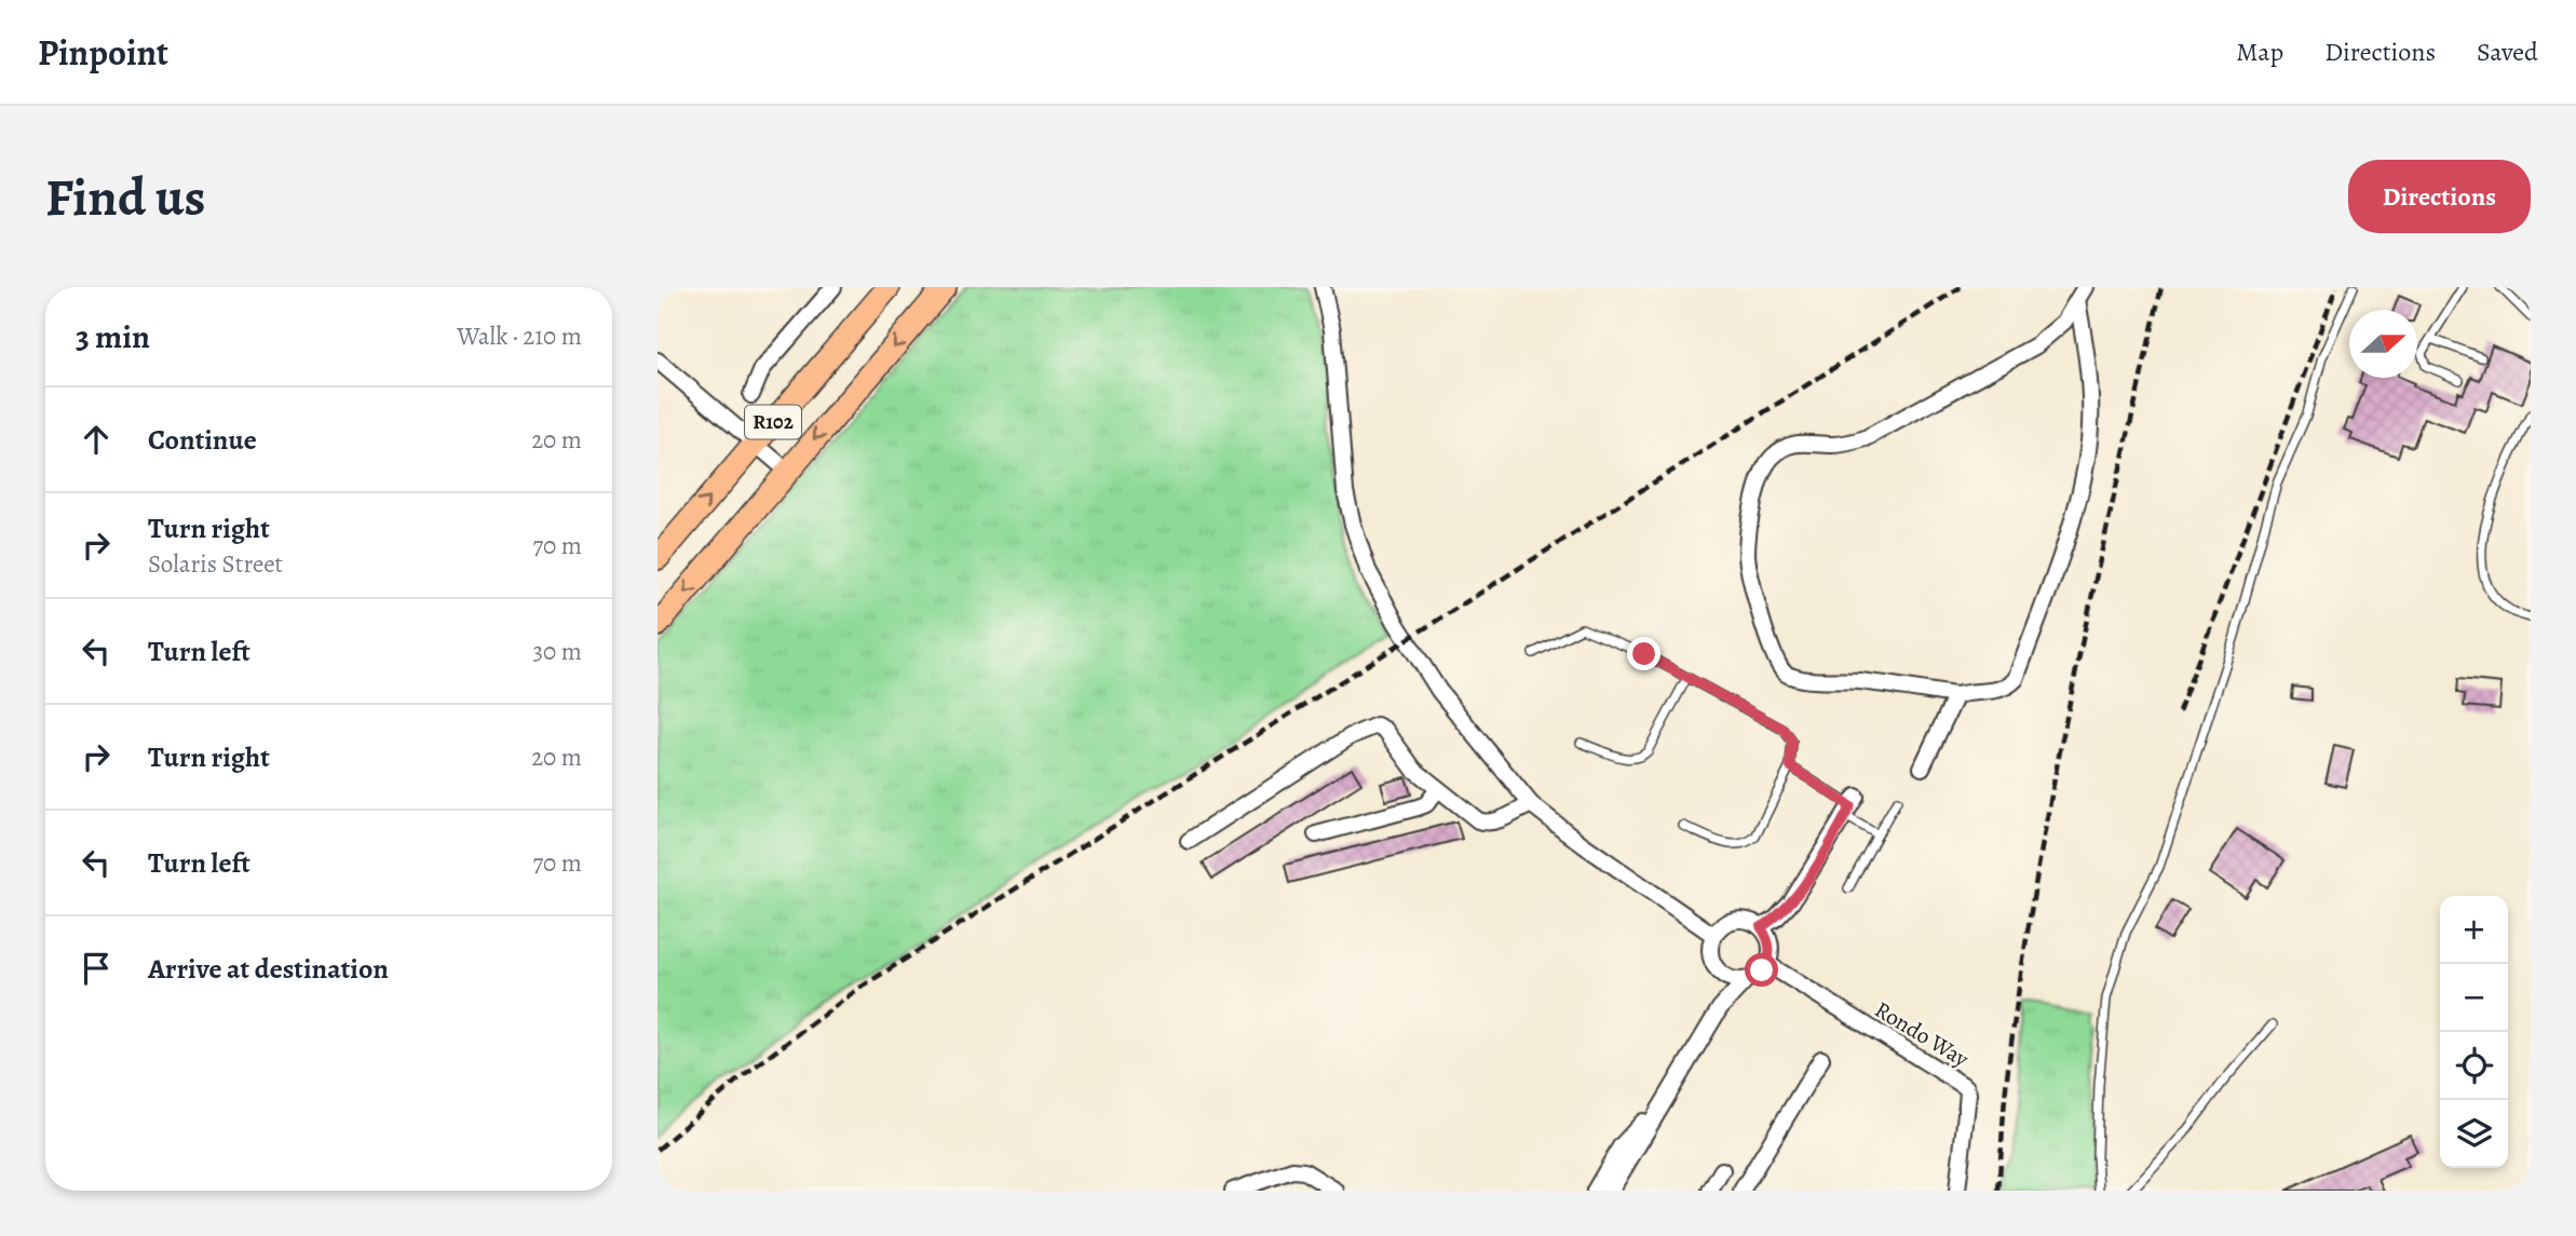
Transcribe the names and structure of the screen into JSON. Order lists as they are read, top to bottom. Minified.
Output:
{"streets":{"main road":["R102"],"street":["Rondo Way"]},"north":"right","page":{"header":"Pinpoint","nav":["Map","Directions","Saved"],"buttons":"Directions","title":"Find us","heading":["3 min","Walk · 210 m"],"list":[["Continue","20 m"],["Turn right","Solaris Street","70 m"],["Turn left","30 m"],["Turn right","20 m"],["Turn left","70 m"],"Arrive at destination"],"map_buttons":["+","−"]}}
